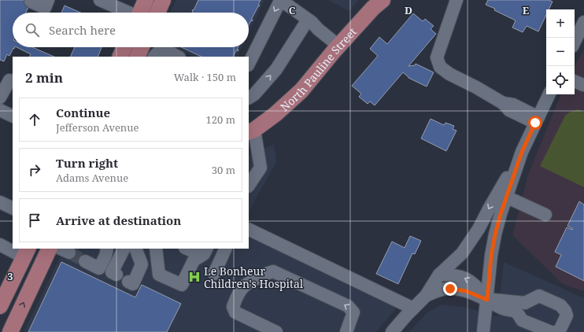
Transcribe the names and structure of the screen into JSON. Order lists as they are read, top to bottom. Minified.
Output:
{"streets":{"main road":["North Pauline Street"]},"places":{"hospital":["Le Bonheur Children's Hospital"]},"page":{"map_buttons":["+","−"],"search":"Search here","heading":["2 min","Walk · 150 m"],"list":[["Continue","Jefferson Avenue","120 m"],["Turn right","Adams Avenue","30 m"],"Arrive at destination"]},"grid":{"columns":["C","D","E"],"rows":["3"]}}
